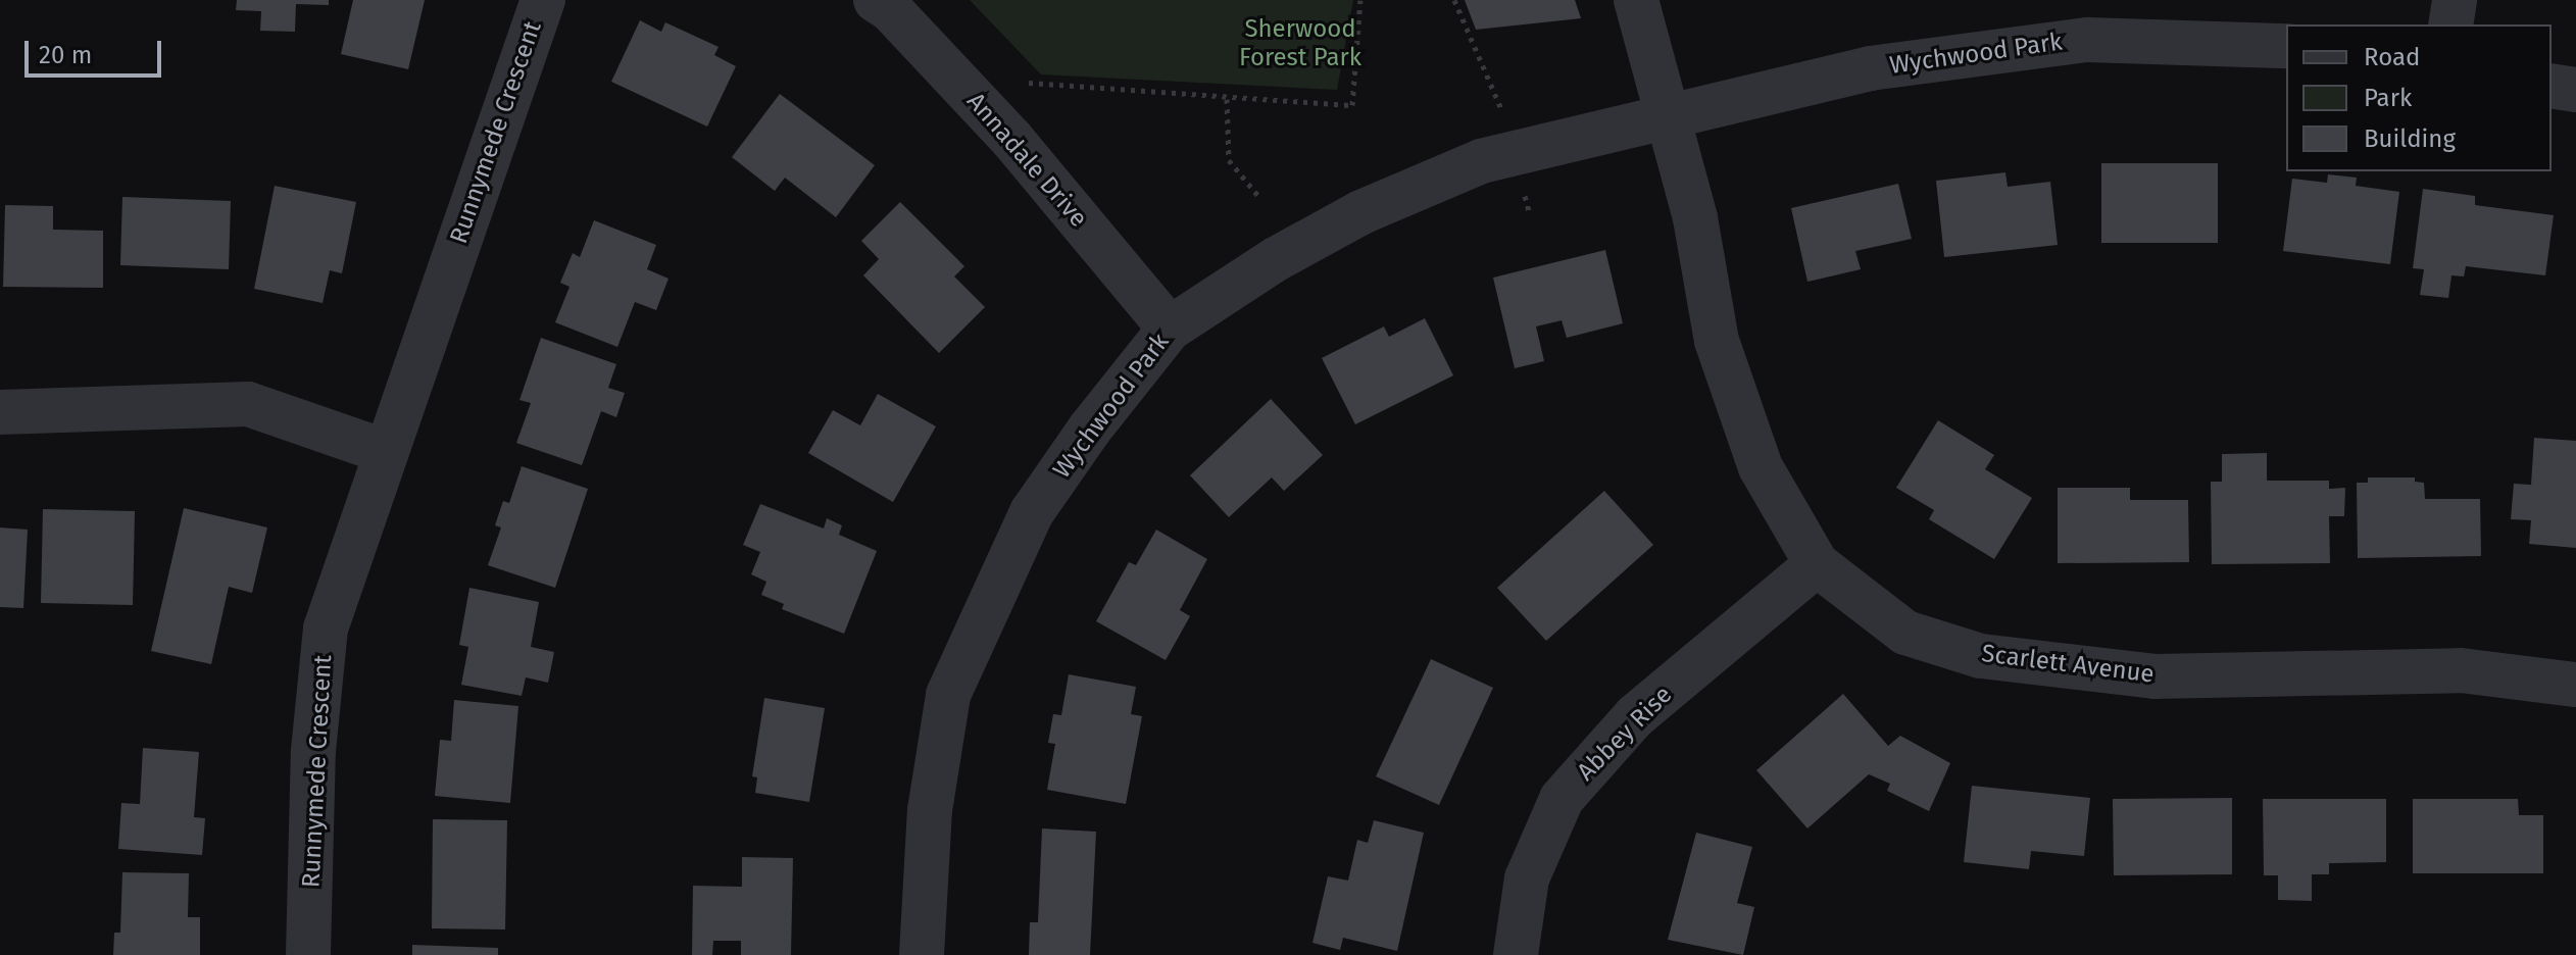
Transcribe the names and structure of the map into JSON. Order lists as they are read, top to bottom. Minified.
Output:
{"streets":{"street":["Wychwood Park","Runnymede Crescent","Annadale Drive","Scarlett Avenue","Abbey Rise"]},"crossings":[["Wychwood Park","Annadale Drive"],["Wychwood Park","Scarlett Avenue"],["Scarlett Avenue","Abbey Rise"]],"parks":["Sherwood Forest Park"],"legend":["Road","Park","Building"],"scale_bar":"20 m"}
